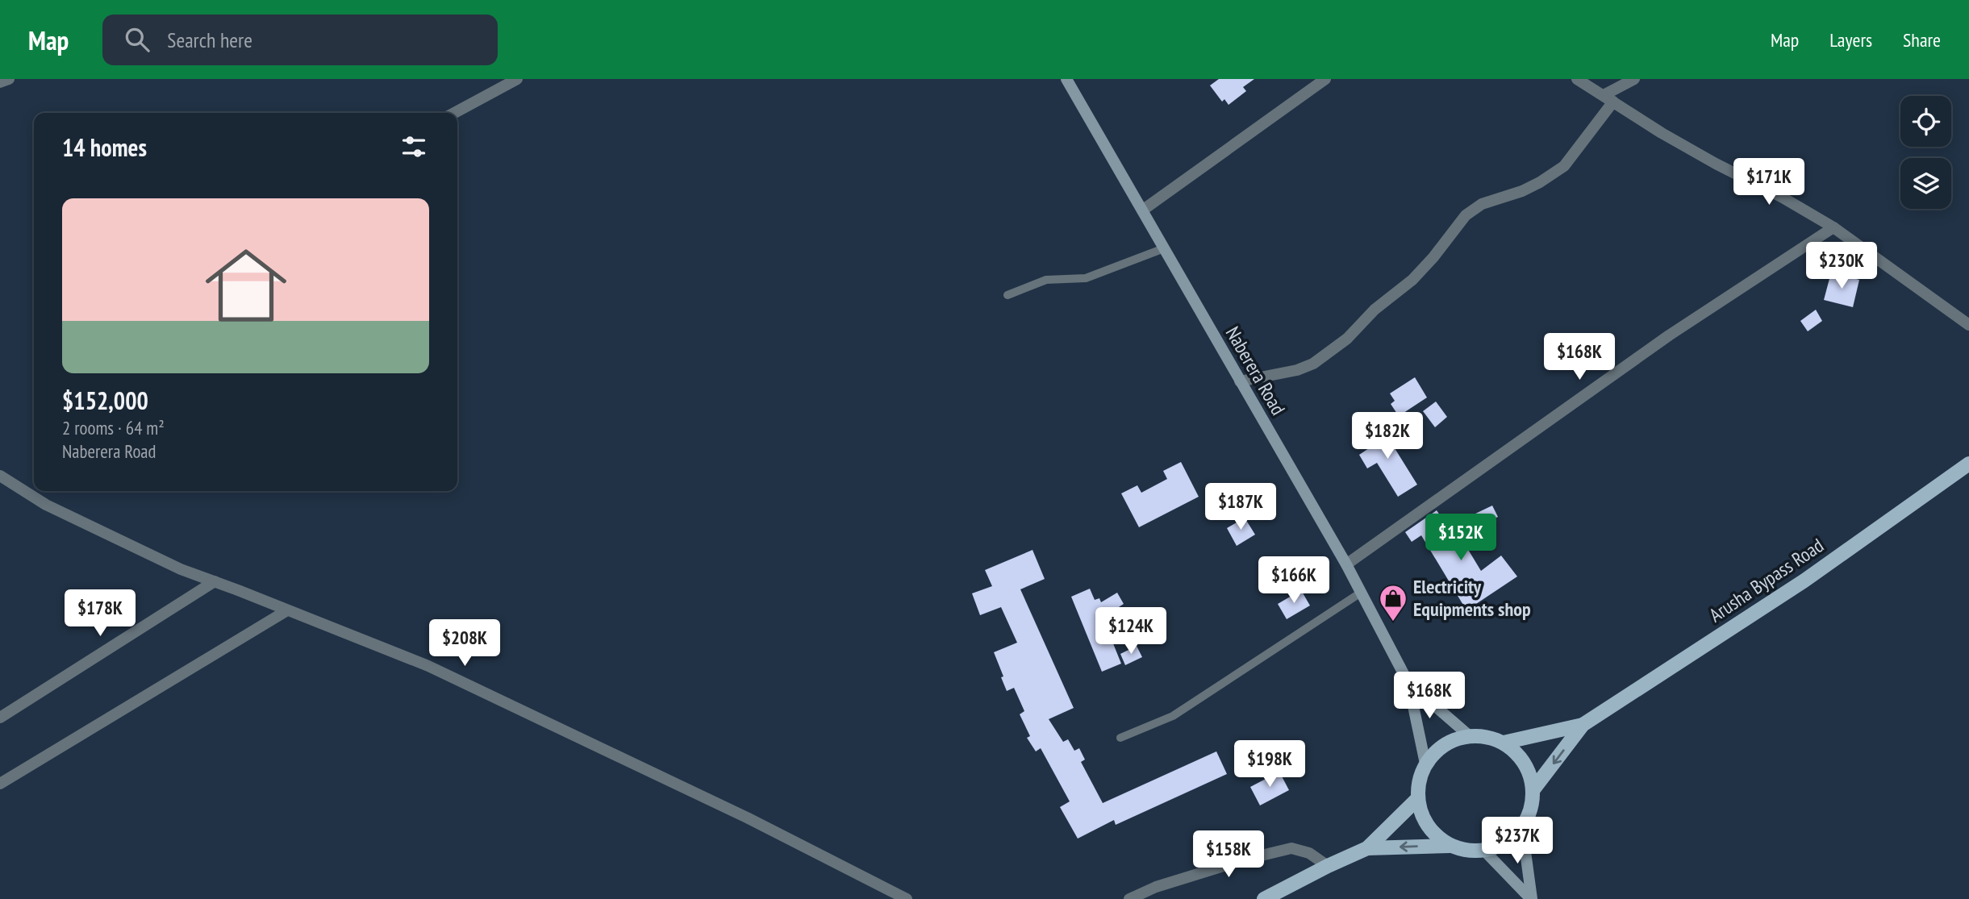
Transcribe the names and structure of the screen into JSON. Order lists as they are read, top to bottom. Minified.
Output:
{"streets":{"main road":["Arusha Bypass Road"],"street":["Naberera Road"]},"crossings":[["Naberera Road","Arusha Bypass Road"]],"places":{"shop":["Electricity Equipments shop"]},"page":{"header":"Map","search":"Search here","nav":["Map","Layers","Share"],"heading":"14 homes","price":["$171K","$230K","$168K","$182K","$187K","$152K","$166K","$178K","$124K","$208K","$168K","$198K","$237K","$158K"],"list":[{"name":"$152,000","note":"2 rooms · 64 m² · Naberera Road"}]}}
